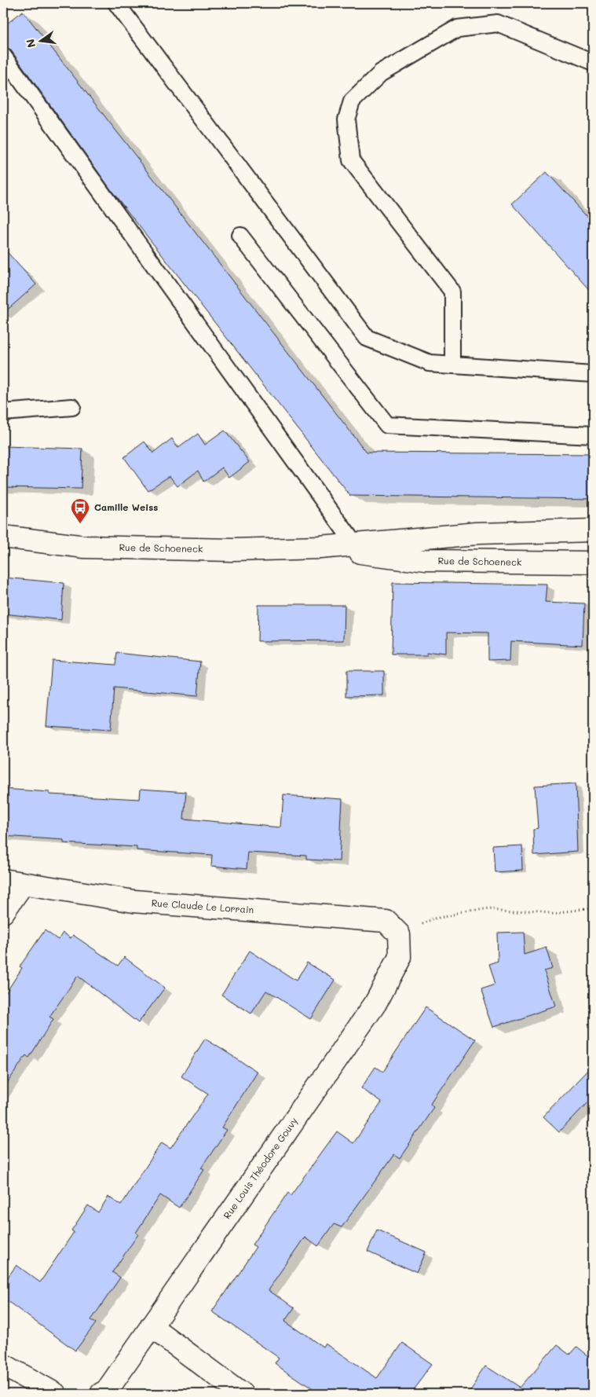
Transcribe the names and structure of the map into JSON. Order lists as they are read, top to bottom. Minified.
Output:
{"streets":{"street":["Rue de Schoeneck","Rue Claude Le Lorrain","Rue Louis Théodore Gouvy"]},"crossings":[["Rue Claude Le Lorrain","Rue Louis Théodore Gouvy"]],"places":{"bus stop":["Camille Weiss"]},"north":"left"}
